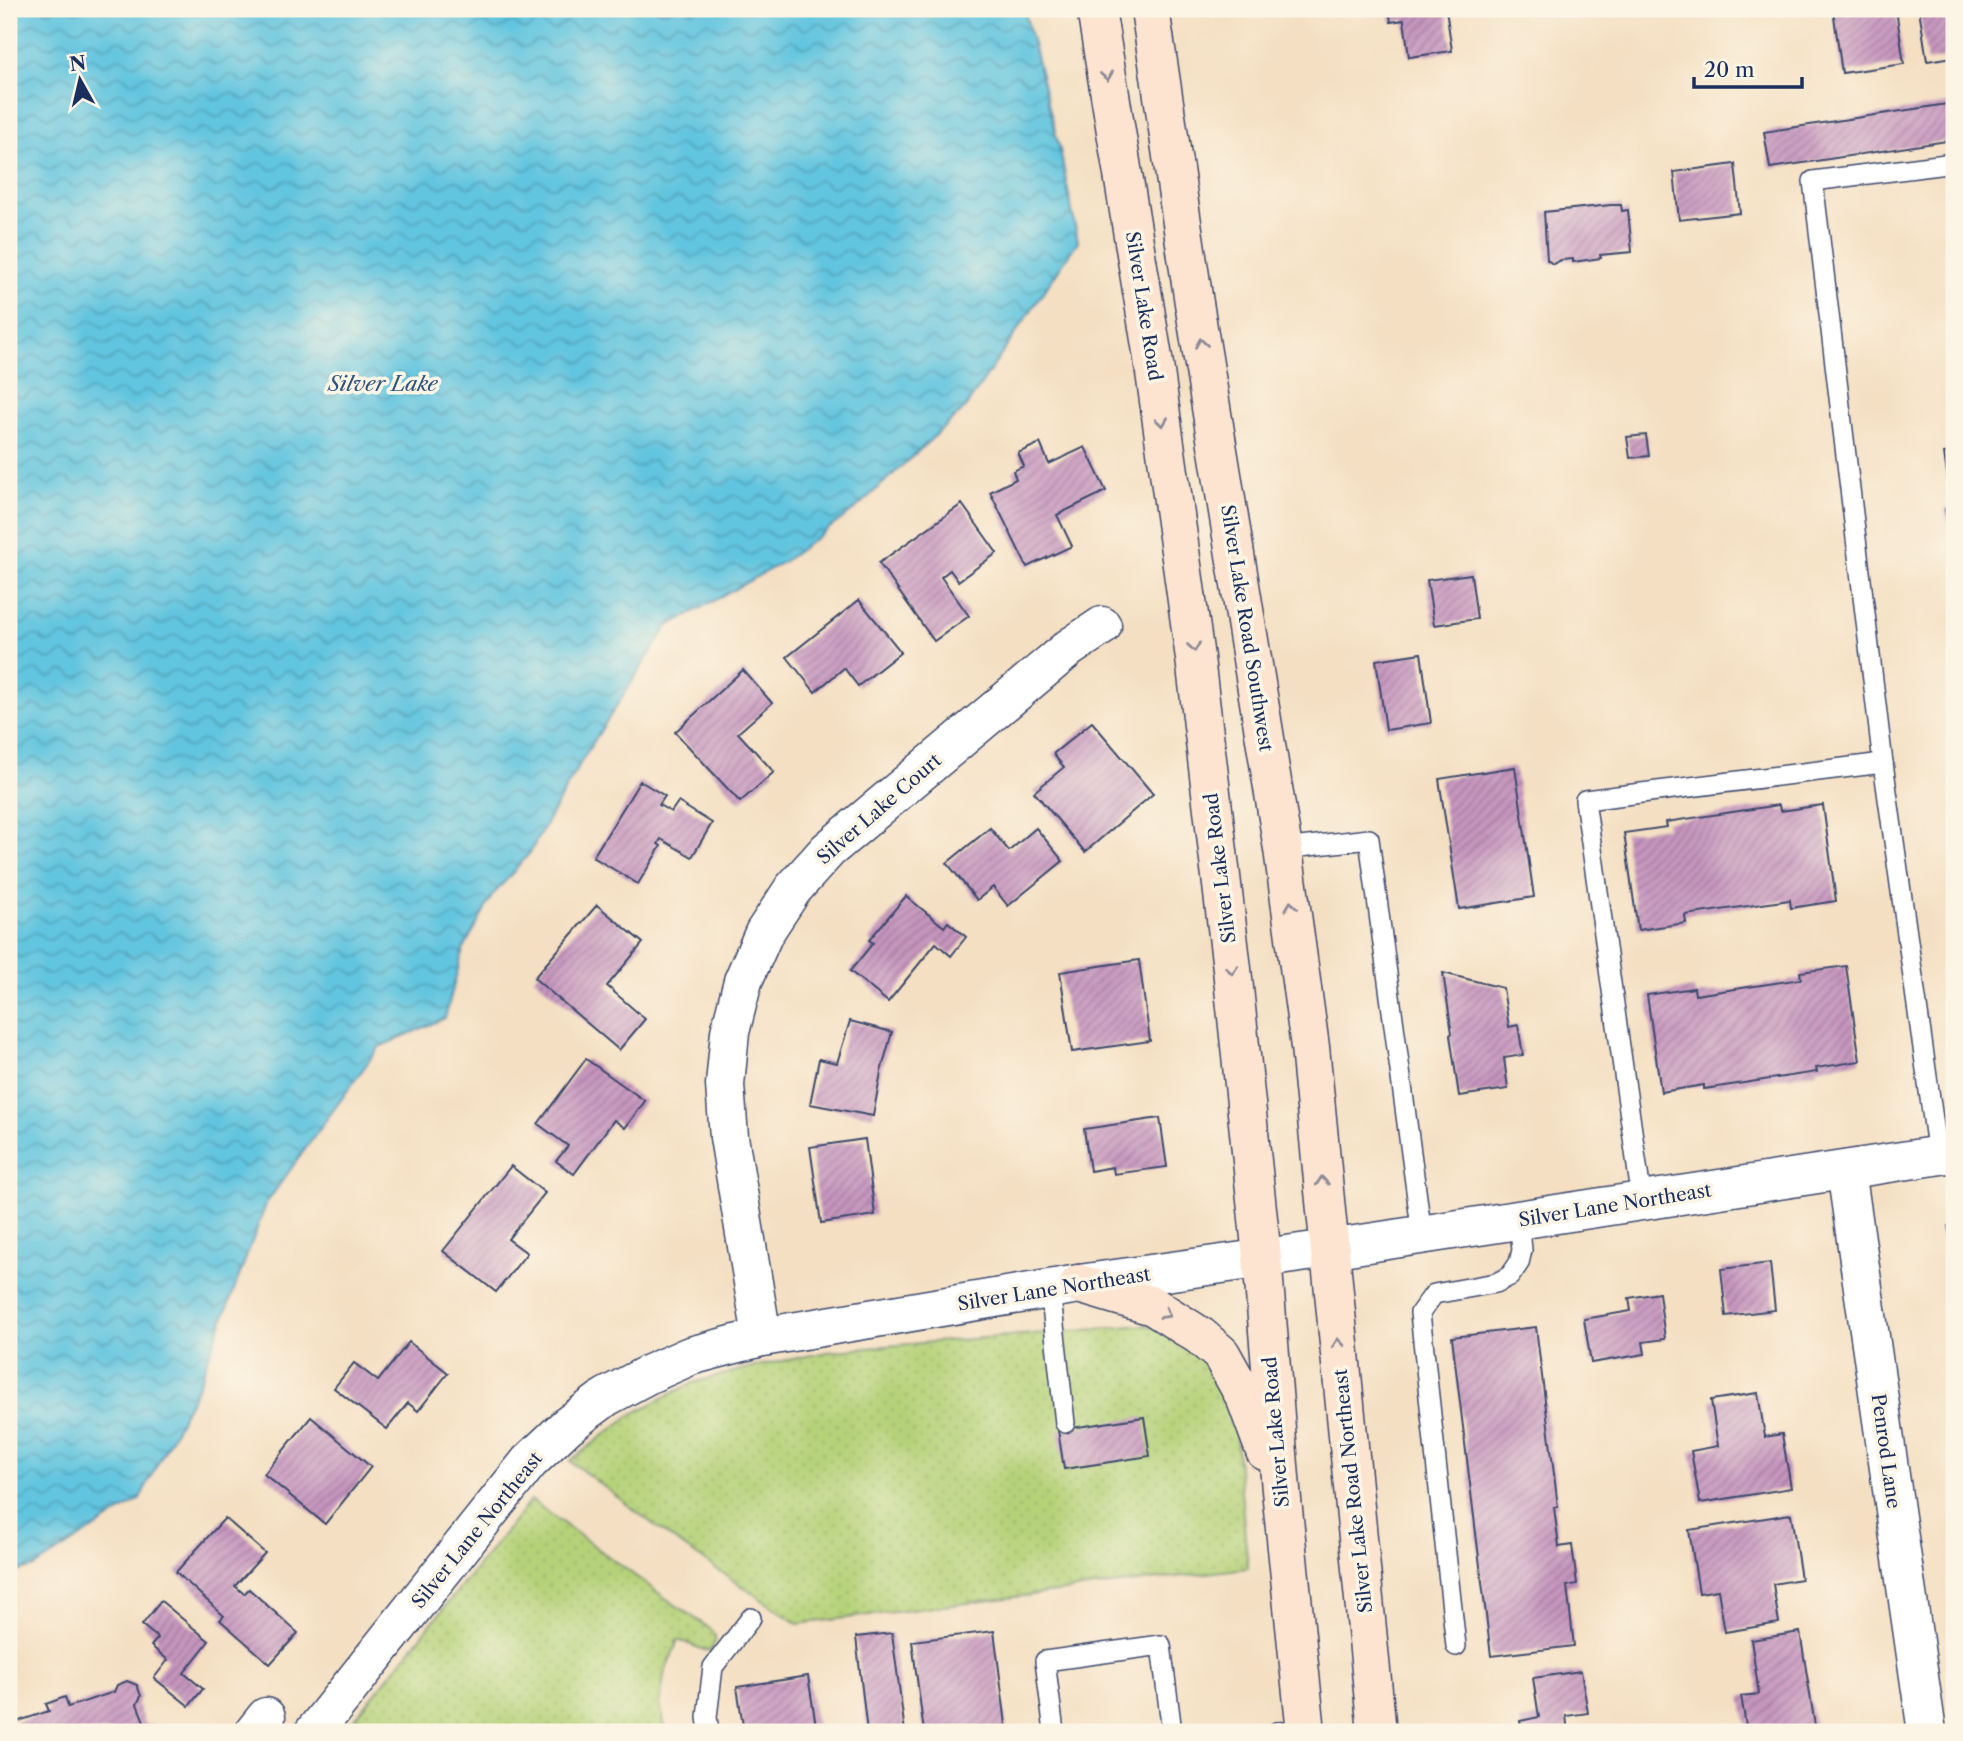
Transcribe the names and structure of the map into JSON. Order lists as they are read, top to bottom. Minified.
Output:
{"streets":{"main road":["Silver Lake Road","Silver Lake Road Southwest","Silver Lake Road Northeast"],"street":["Silver Lake Court","Silver Lane Northeast","Penrod Lane"]},"crossings":[["Silver Lake Road","Silver Lane Northeast"],["Silver Lake Road Southwest","Silver Lane Northeast"],["Silver Lake Road Southwest","Silver Lake Road Northeast"],["Silver Lake Court","Silver Lane Northeast"],["Silver Lane Northeast","Penrod Lane"],["Silver Lane Northeast","Silver Lake Road Northeast"]],"one_way":["Silver Lake Road","Silver Lake Road Southwest","Silver Lake Road Northeast"],"water":["Silver Lake"],"scale_bar":"20 m","north":"top"}
